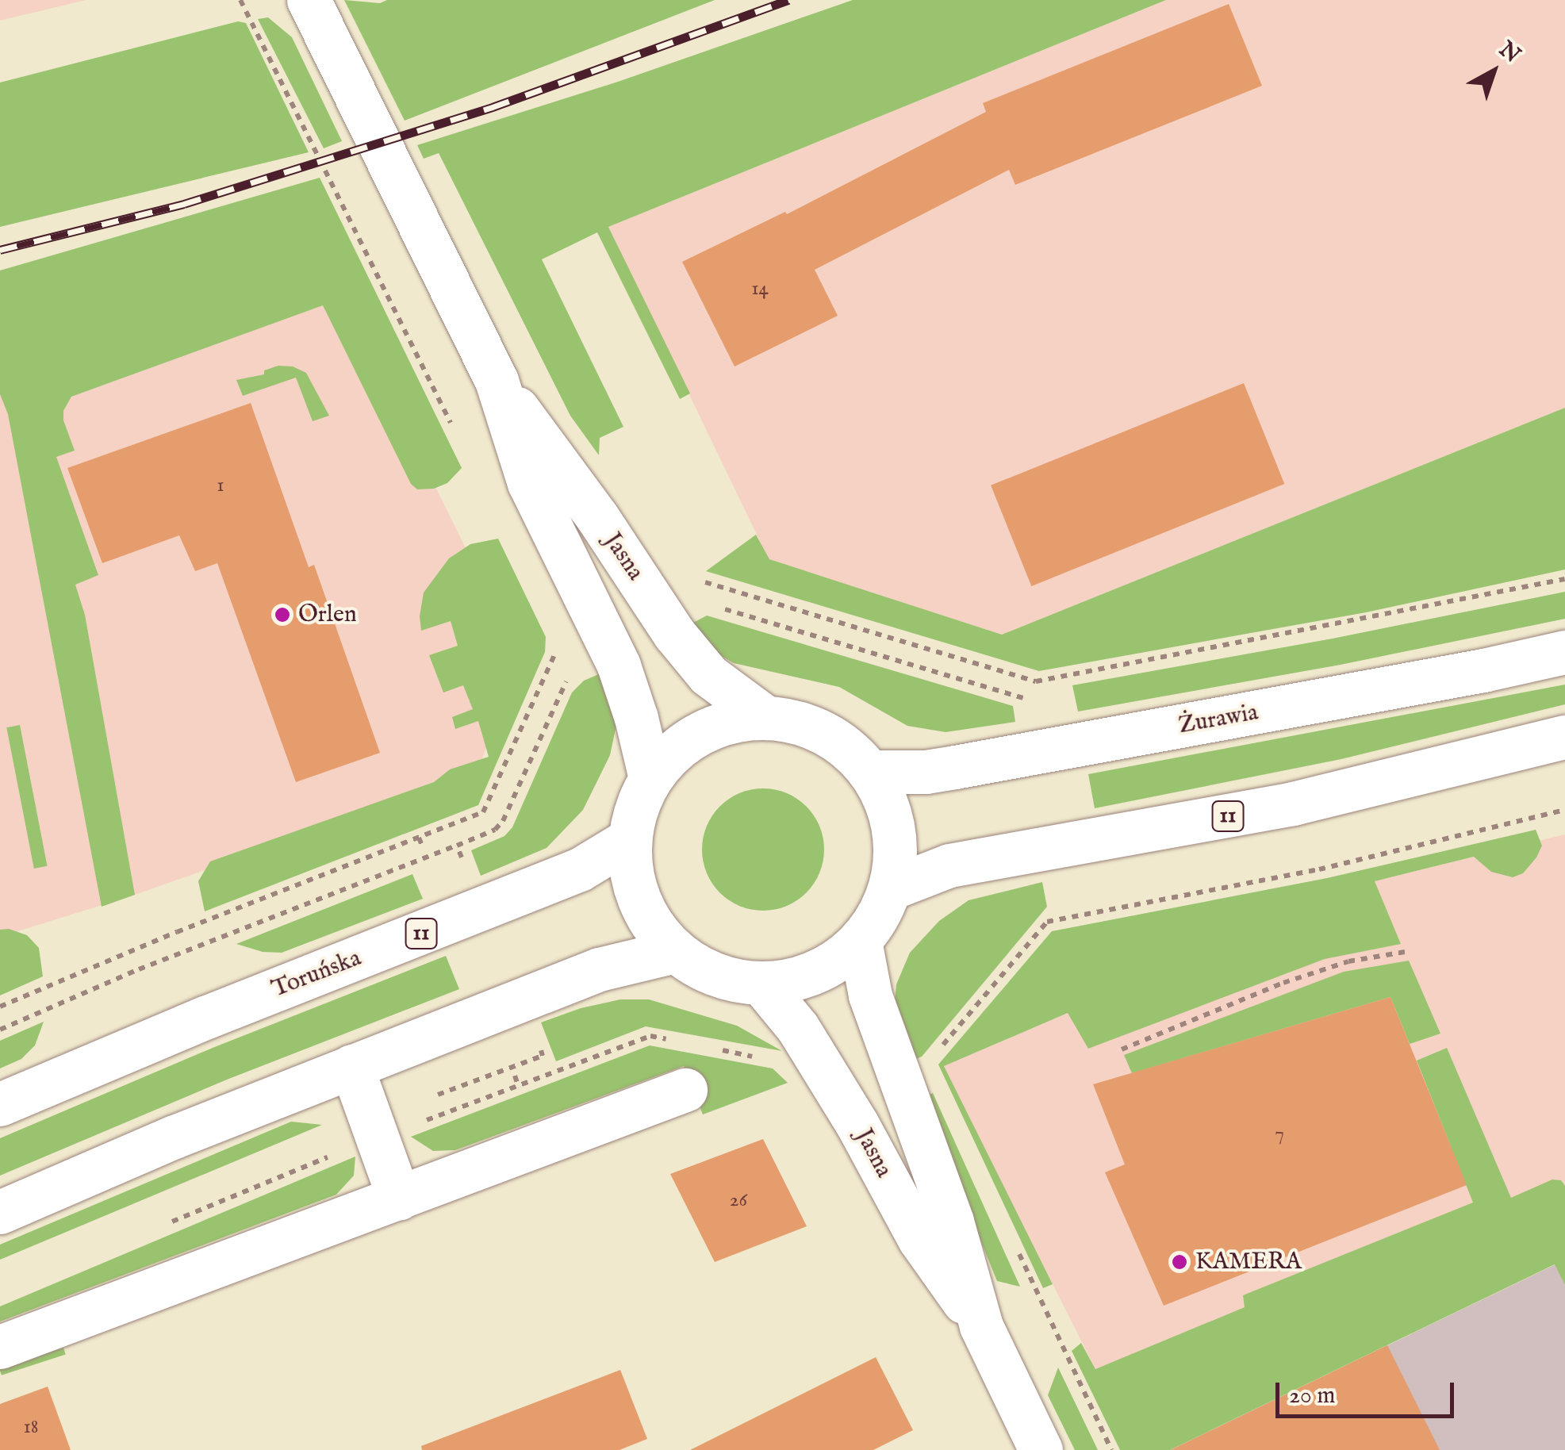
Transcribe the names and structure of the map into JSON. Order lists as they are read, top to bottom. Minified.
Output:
{"streets":{"main road":["Jasna","Żurawia","11","Toruńska"]},"crossings":[["Jasna","Żurawia"],["Jasna","11"],["Jasna","Toruńska"],["Żurawia","11"],["Żurawia","Toruńska"],["11","Toruńska"]],"places":["Orlen","KAMERA"],"house_numbers":["14","1","7","26","18"],"scale_bar":"20 m","north":"top right"}
